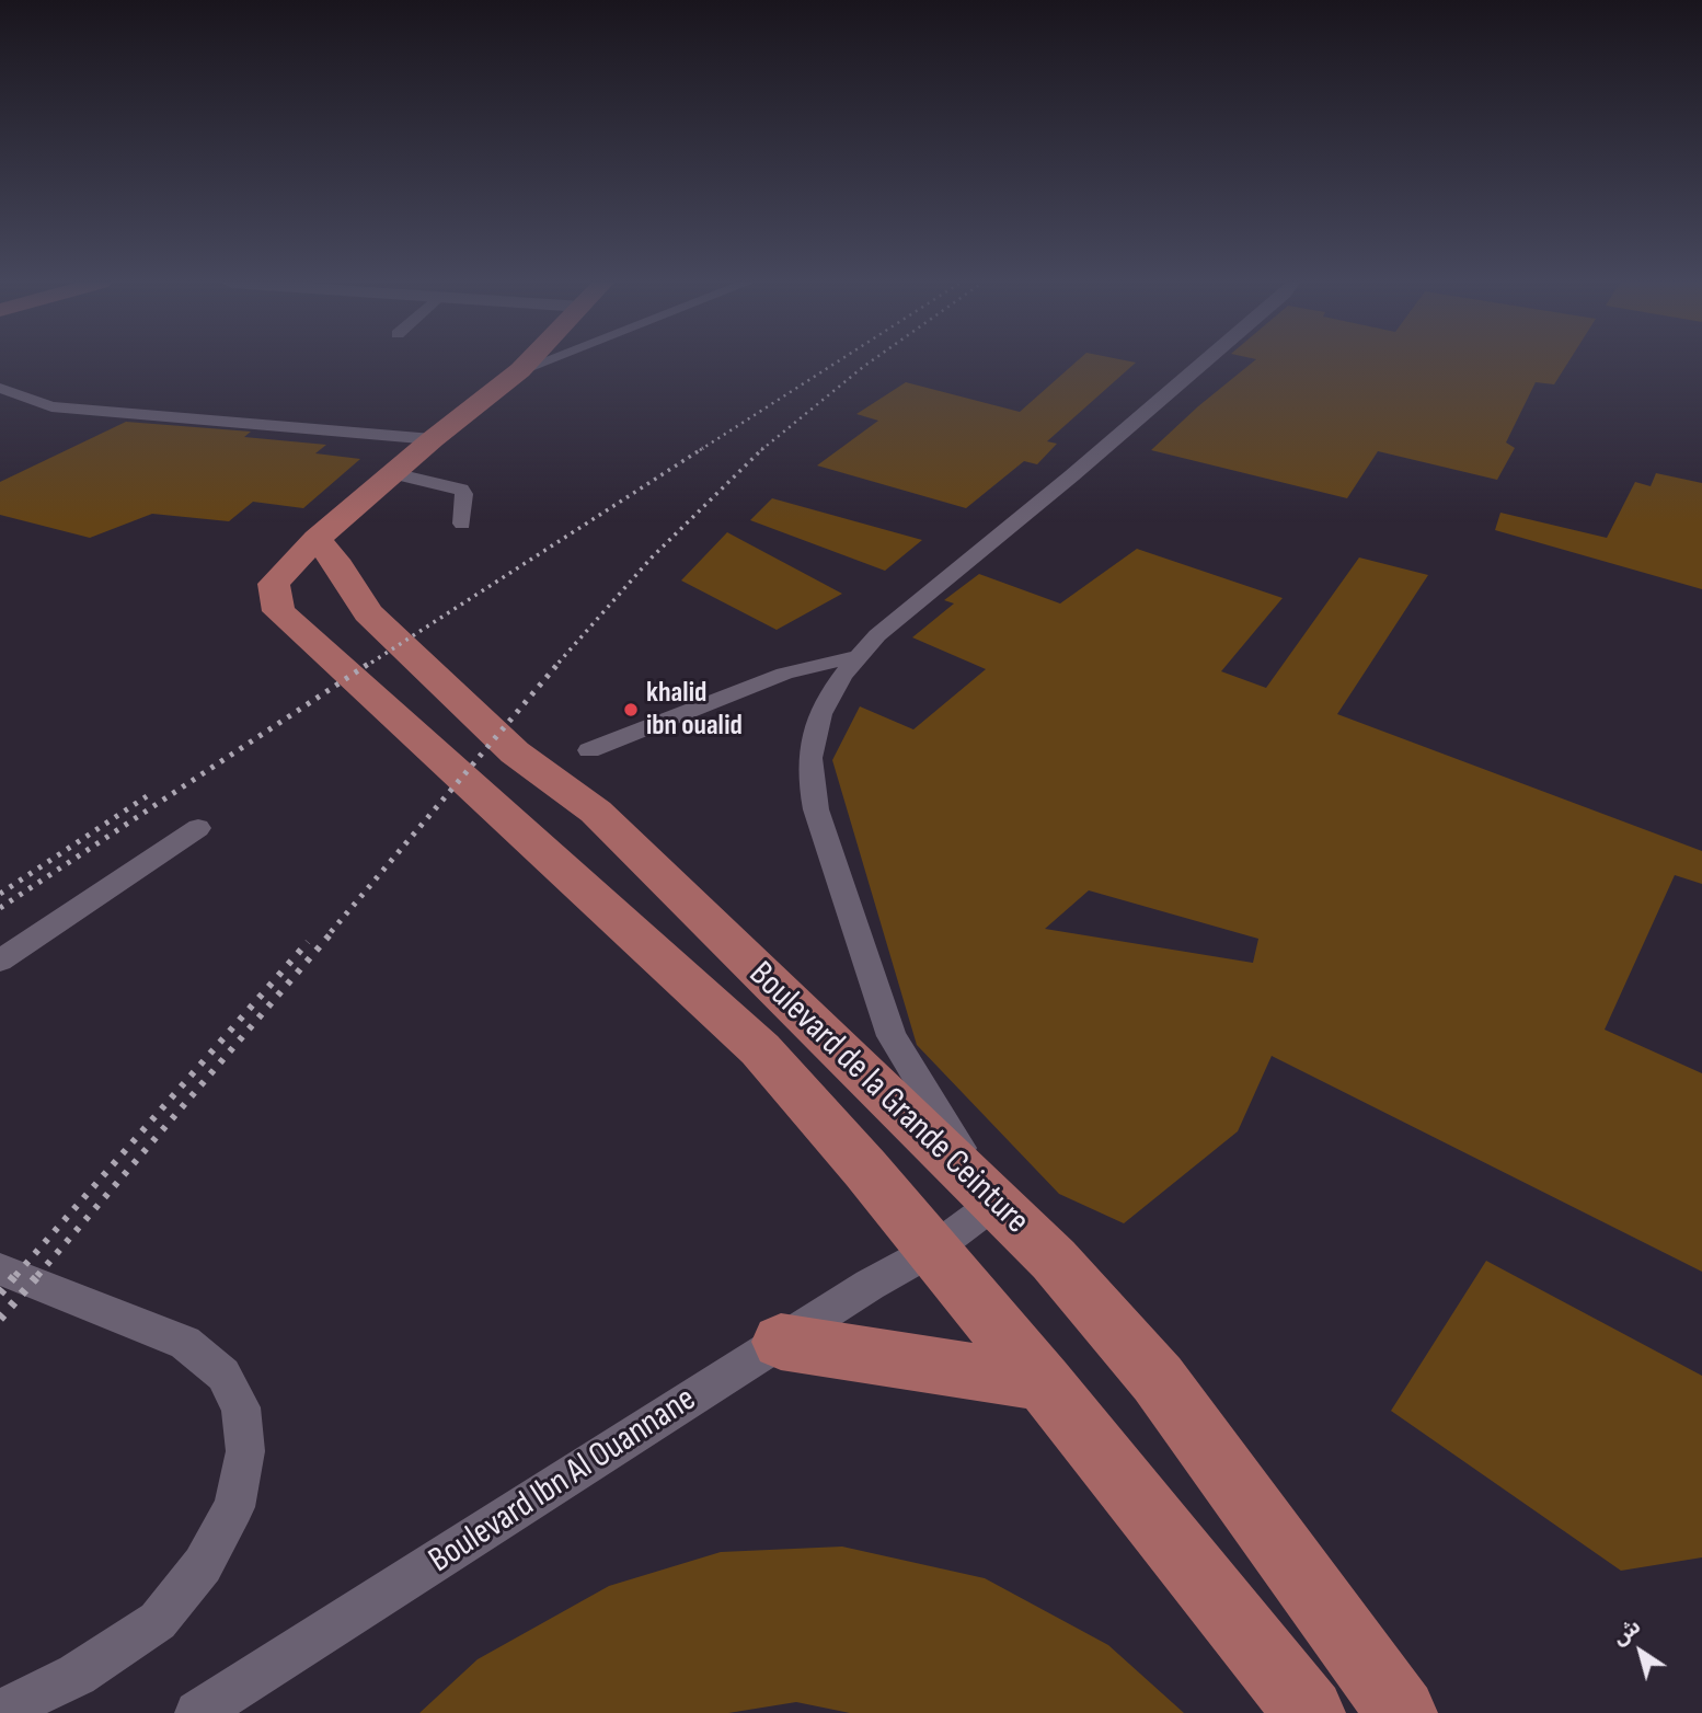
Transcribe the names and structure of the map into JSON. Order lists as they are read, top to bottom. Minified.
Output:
{"streets":{"main road":["Boulevard de la Grande Ceinture"],"street":["Boulevard Ibn Al Ouannane"]},"crossings":[["Boulevard de la Grande Ceinture","Boulevard Ibn Al Ouannane"]],"places":["khalid ibn oualid"],"north":"top left"}
